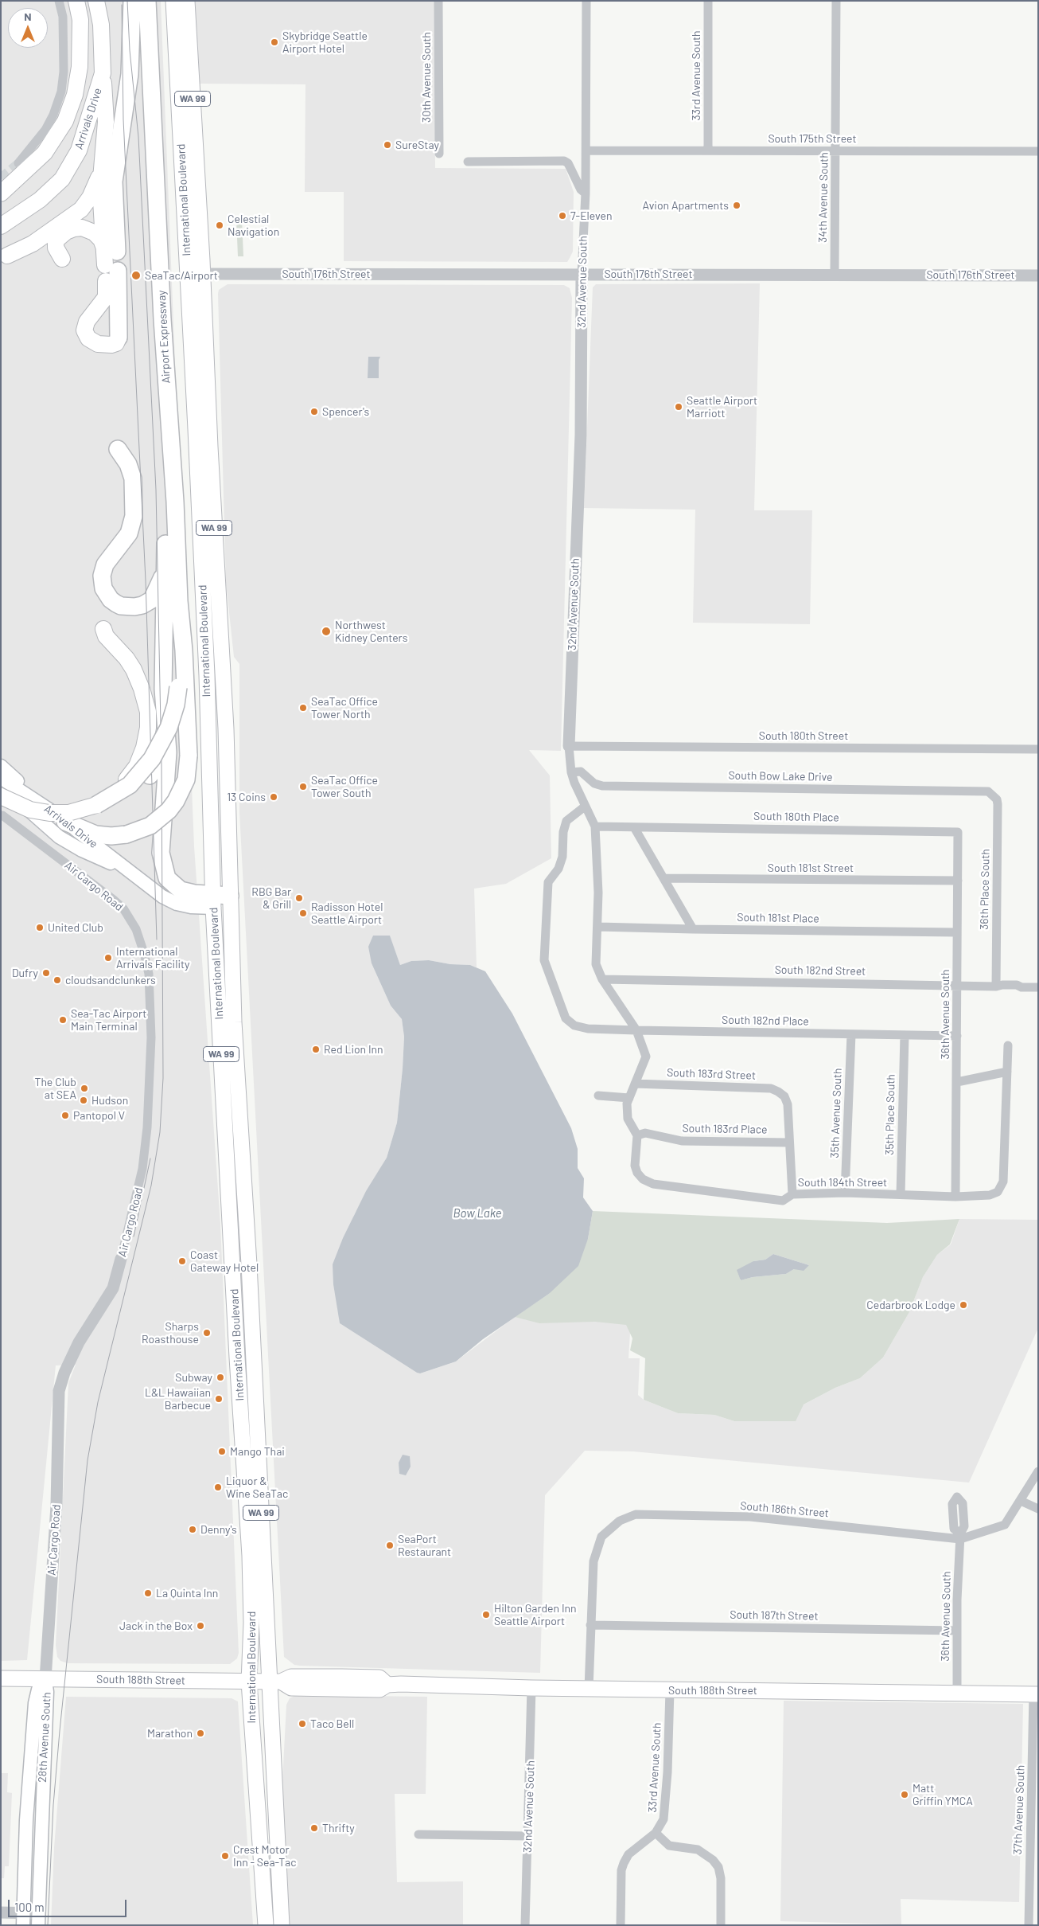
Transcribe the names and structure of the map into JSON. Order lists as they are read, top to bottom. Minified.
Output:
{"streets":{"highway":["Arrivals Drive","Airport Expressway"],"main road":["WA 99","International Boulevard","South 188th Street","28th Avenue South"],"street":["33rd Avenue South","30th Avenue South","South 175th Street","34th Avenue South","South 176th Street","32nd Avenue South","South 180th Street","South Bow Lake Drive","South 180th Place","South 181st Street","Air Cargo Road","36th Place South","South 181st Place","South 182nd Street","36th Avenue South","South 182nd Place","South 183rd Street","35th Avenue South","35th Place South","South 183rd Place","South 184th Street","South 186th Street","South 187th Street","37th Avenue South"]},"crossings":[["33rd Avenue South","South 175th Street"],["33rd Avenue South","South 188th Street"],["Arrivals Drive","International Boulevard"],["South 175th Street","34th Avenue South"],["South 175th Street","32nd Avenue South"],["34th Avenue South","South 176th Street"],["International Boulevard","South 176th Street"],["International Boulevard","South 188th Street"],["South 176th Street","32nd Avenue South"],["32nd Avenue South","South 180th Street"],["32nd Avenue South","South Bow Lake Drive"],["32nd Avenue South","South 180th Place"],["32nd Avenue South","South 181st Place"],["32nd Avenue South","South 182nd Street"],["32nd Avenue South","South 182nd Place"],["32nd Avenue South","South 183rd Street"],["32nd Avenue South","South 183rd Place"],["32nd Avenue South","South 184th Street"],["32nd Avenue South","South 188th Street"],["South Bow Lake Drive","36th Place South"],["South 180th Place","36th Avenue South"],["South 181st Street","36th Avenue South"],["Air Cargo Road","South 188th Street"],["Air Cargo Road","28th Avenue South"],["36th Place South","South 182nd Street"],["South 181st Place","36th Avenue South"],["South 182nd Street","36th Avenue South"],["36th Avenue South","South 182nd Place"],["36th Avenue South","South 184th Street"],["36th Avenue South","South 186th Street"],["36th Avenue South","South 187th Street"],["36th Avenue South","South 188th Street"],["South 182nd Place","35th Avenue South"],["South 182nd Place","35th Place South"],["South 183rd Street","South 183rd Place"],["35th Avenue South","South 184th Street"],["35th Place South","South 184th Street"],["South 183rd Place","South 184th Street"],["South 186th Street","South 187th Street"],["South 188th Street","28th Avenue South"],["South 188th Street","37th Avenue South"]],"water":["Bow Lake"],"places":["Skybridge Seattle Airport Hotel","SureStay","Avion Apartments","7-Eleven","Celestial Navigation","SeaTac/Airport","Seattle Airport Marriott","Spencer's","Northwest Kidney Centers","SeaTac Office Tower North","SeaTac Office Tower South","13 Coins","RBG Bar & Grill","Radisson Hotel Seattle Airport","United Club","International Arrivals Facility","Dufry","cloudsandclunkers","Sea-Tac Airport Main Terminal","Red Lion Inn","The Club at SEA","Hudson","Pantopol V","Coast Gateway Hotel","Cedarbrook Lodge","Sharps Roasthouse","Subway","L&L Hawaiian Barbecue","Mango Thai","Liquor & Wine SeaTac","Denny's","SeaPort Restaurant","La Quinta Inn","Hilton Garden Inn Seattle Airport","Jack in the Box","Taco Bell","Marathon","Matt Griffin YMCA","Thrifty","Crest Motor Inn - Sea-Tac"],"scale_bar":"100 m","north":"top"}
